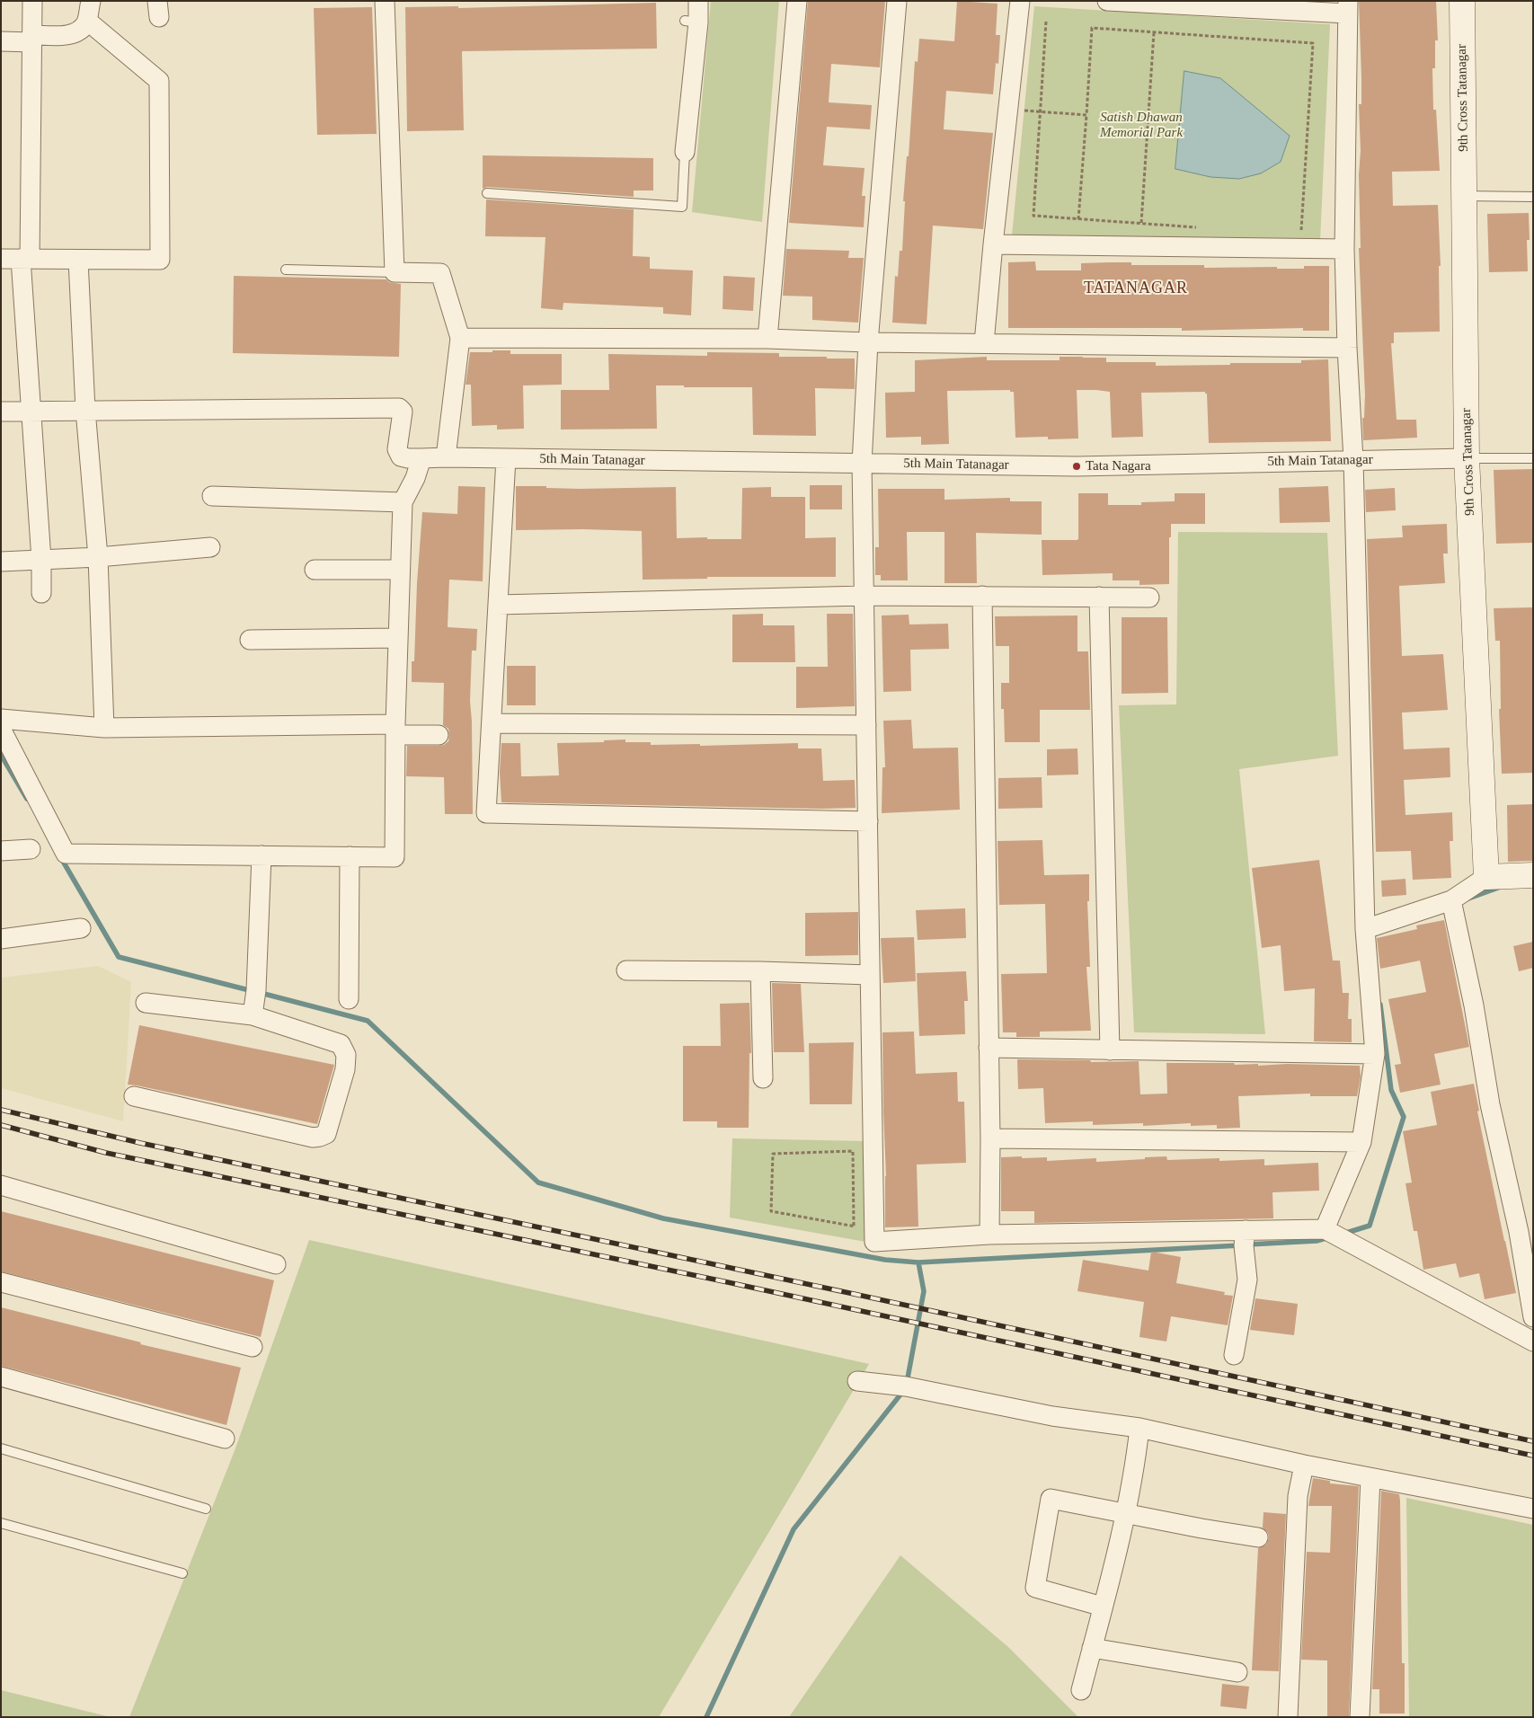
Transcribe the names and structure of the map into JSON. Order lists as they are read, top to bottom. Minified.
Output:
{"streets":{"street":["9th Cross Tatanagar","5th Main Tatanagar"]},"crossings":[["9th Cross Tatanagar","5th Main Tatanagar"]],"districts":["TATANAGAR"],"parks":["Satish Dhawan Memorial Park"],"places":["Tata Nagara"]}
